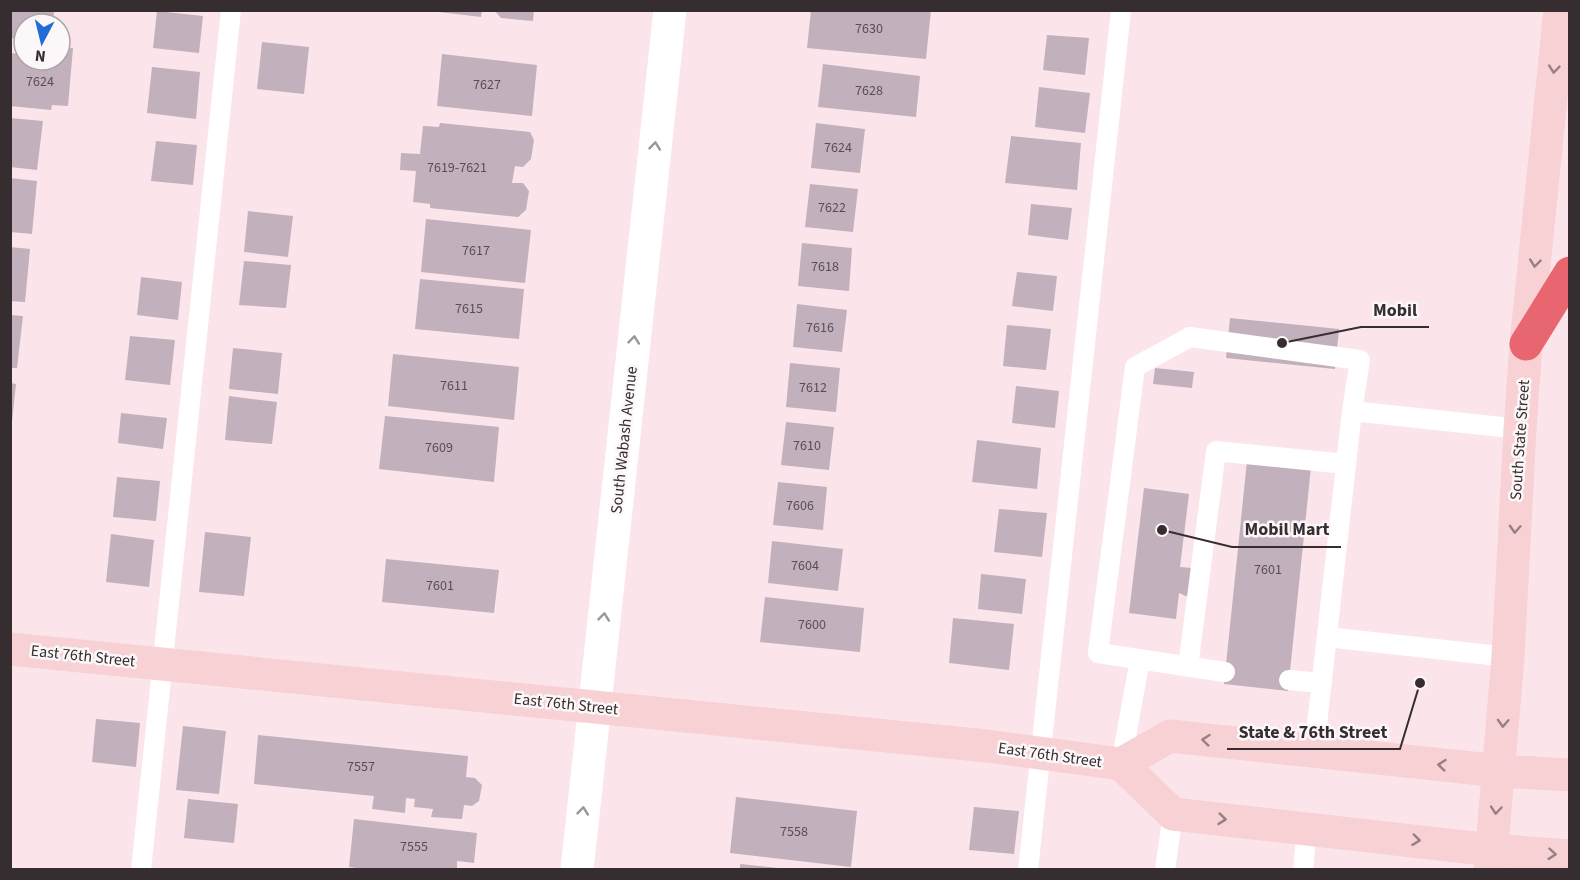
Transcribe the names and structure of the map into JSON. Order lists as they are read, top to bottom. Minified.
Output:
{"streets":{"street":["South Wabash Avenue","South State Street","East 76th Street"]},"crossings":[["South Wabash Avenue","East 76th Street"],["South State Street","East 76th Street"]],"one_way":["South Wabash Avenue","South State Street"],"places":["Mobil","Mobil Mart","State & 76th Street"],"house_numbers":["7630","7624","7627","7628","7624","7619-7621","7622","7617","7618","7615","7616","7611","7612","7610","7609","7606","7604","7601","7601","7600","7557","7558","7555"],"north":"bottom"}
